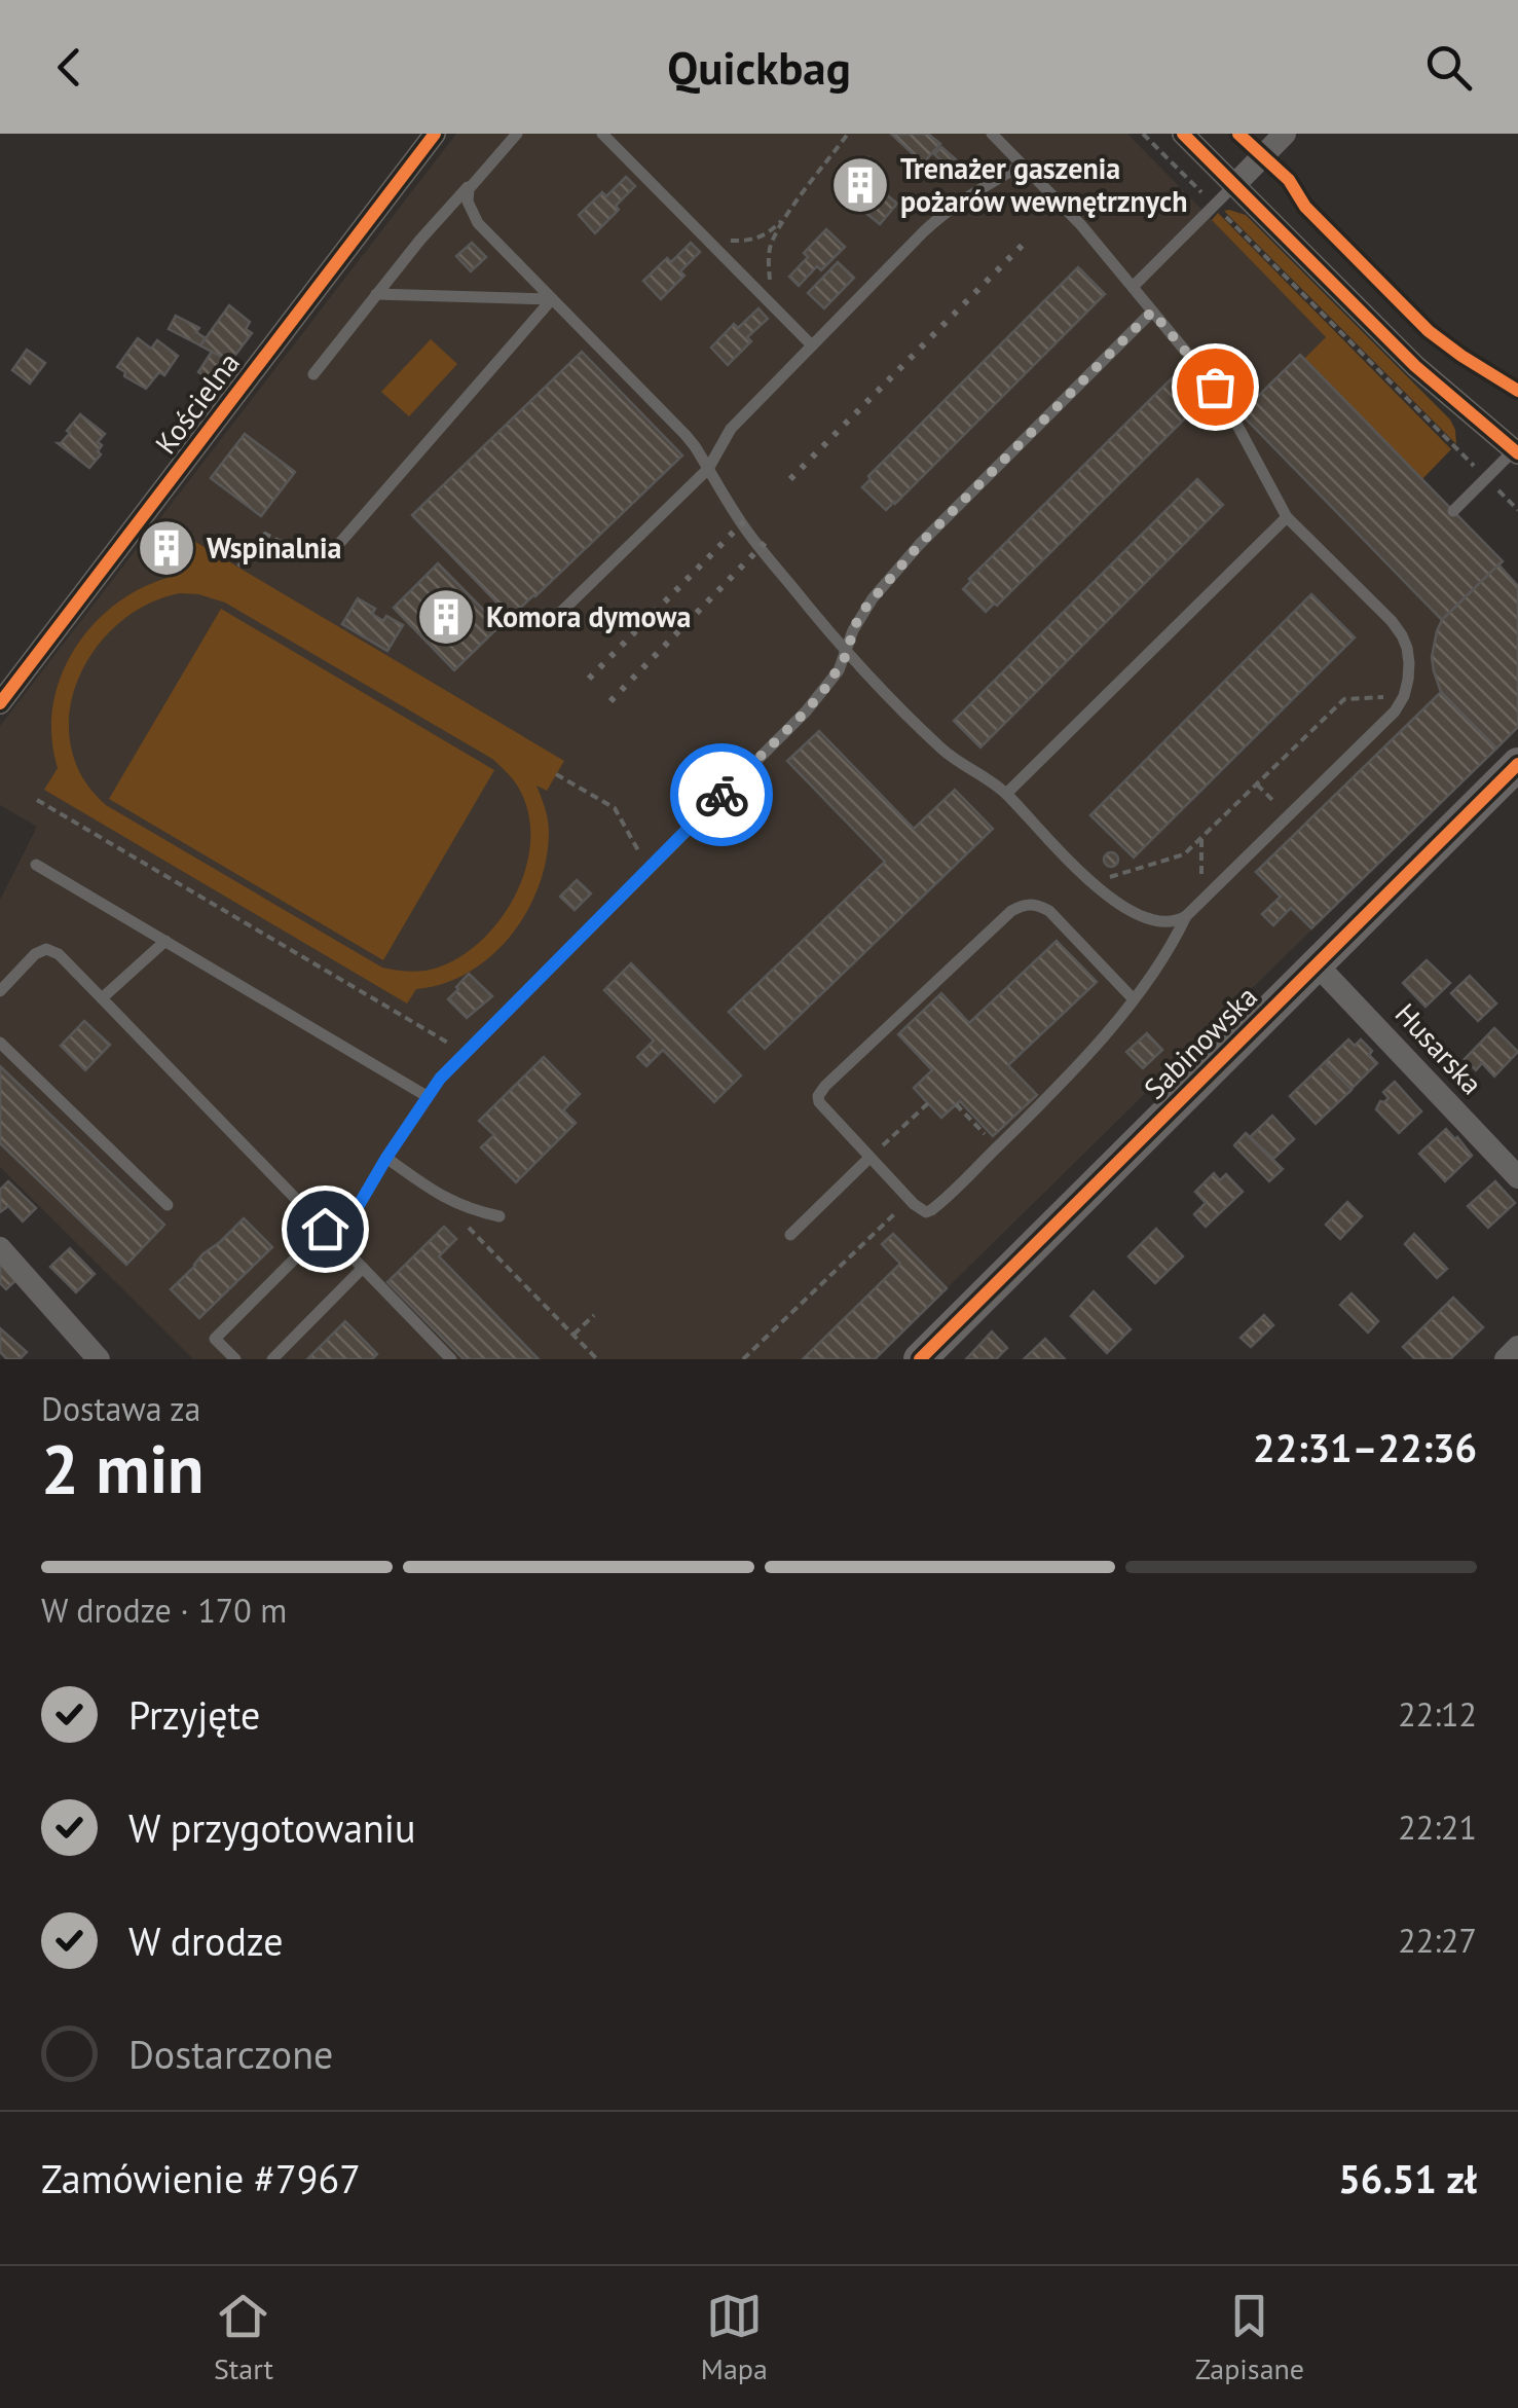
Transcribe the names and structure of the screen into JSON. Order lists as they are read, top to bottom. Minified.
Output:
{"streets":{"street":["Kościelna","Sabinowska","Husarska"]},"crossings":[["Sabinowska","Husarska"]],"places":{"building":["Trenażer gaszenia pożarów wewnętrznych","Wspinalnia","Komora dymowa"]},"page":{"header":"Quickbag","heading":["2 min","Dostawa za","22:31–22:36"],"panel":["Zamówienie #7967","56.51 zł"],"bar":"W drodze · 170 m","list":[["Przyjęte","22:12"],["W przygotowaniu","22:21"],["W drodze","22:27"],"Dostarczone"],"tabs":["Start","Mapa","Zapisane"]}}
